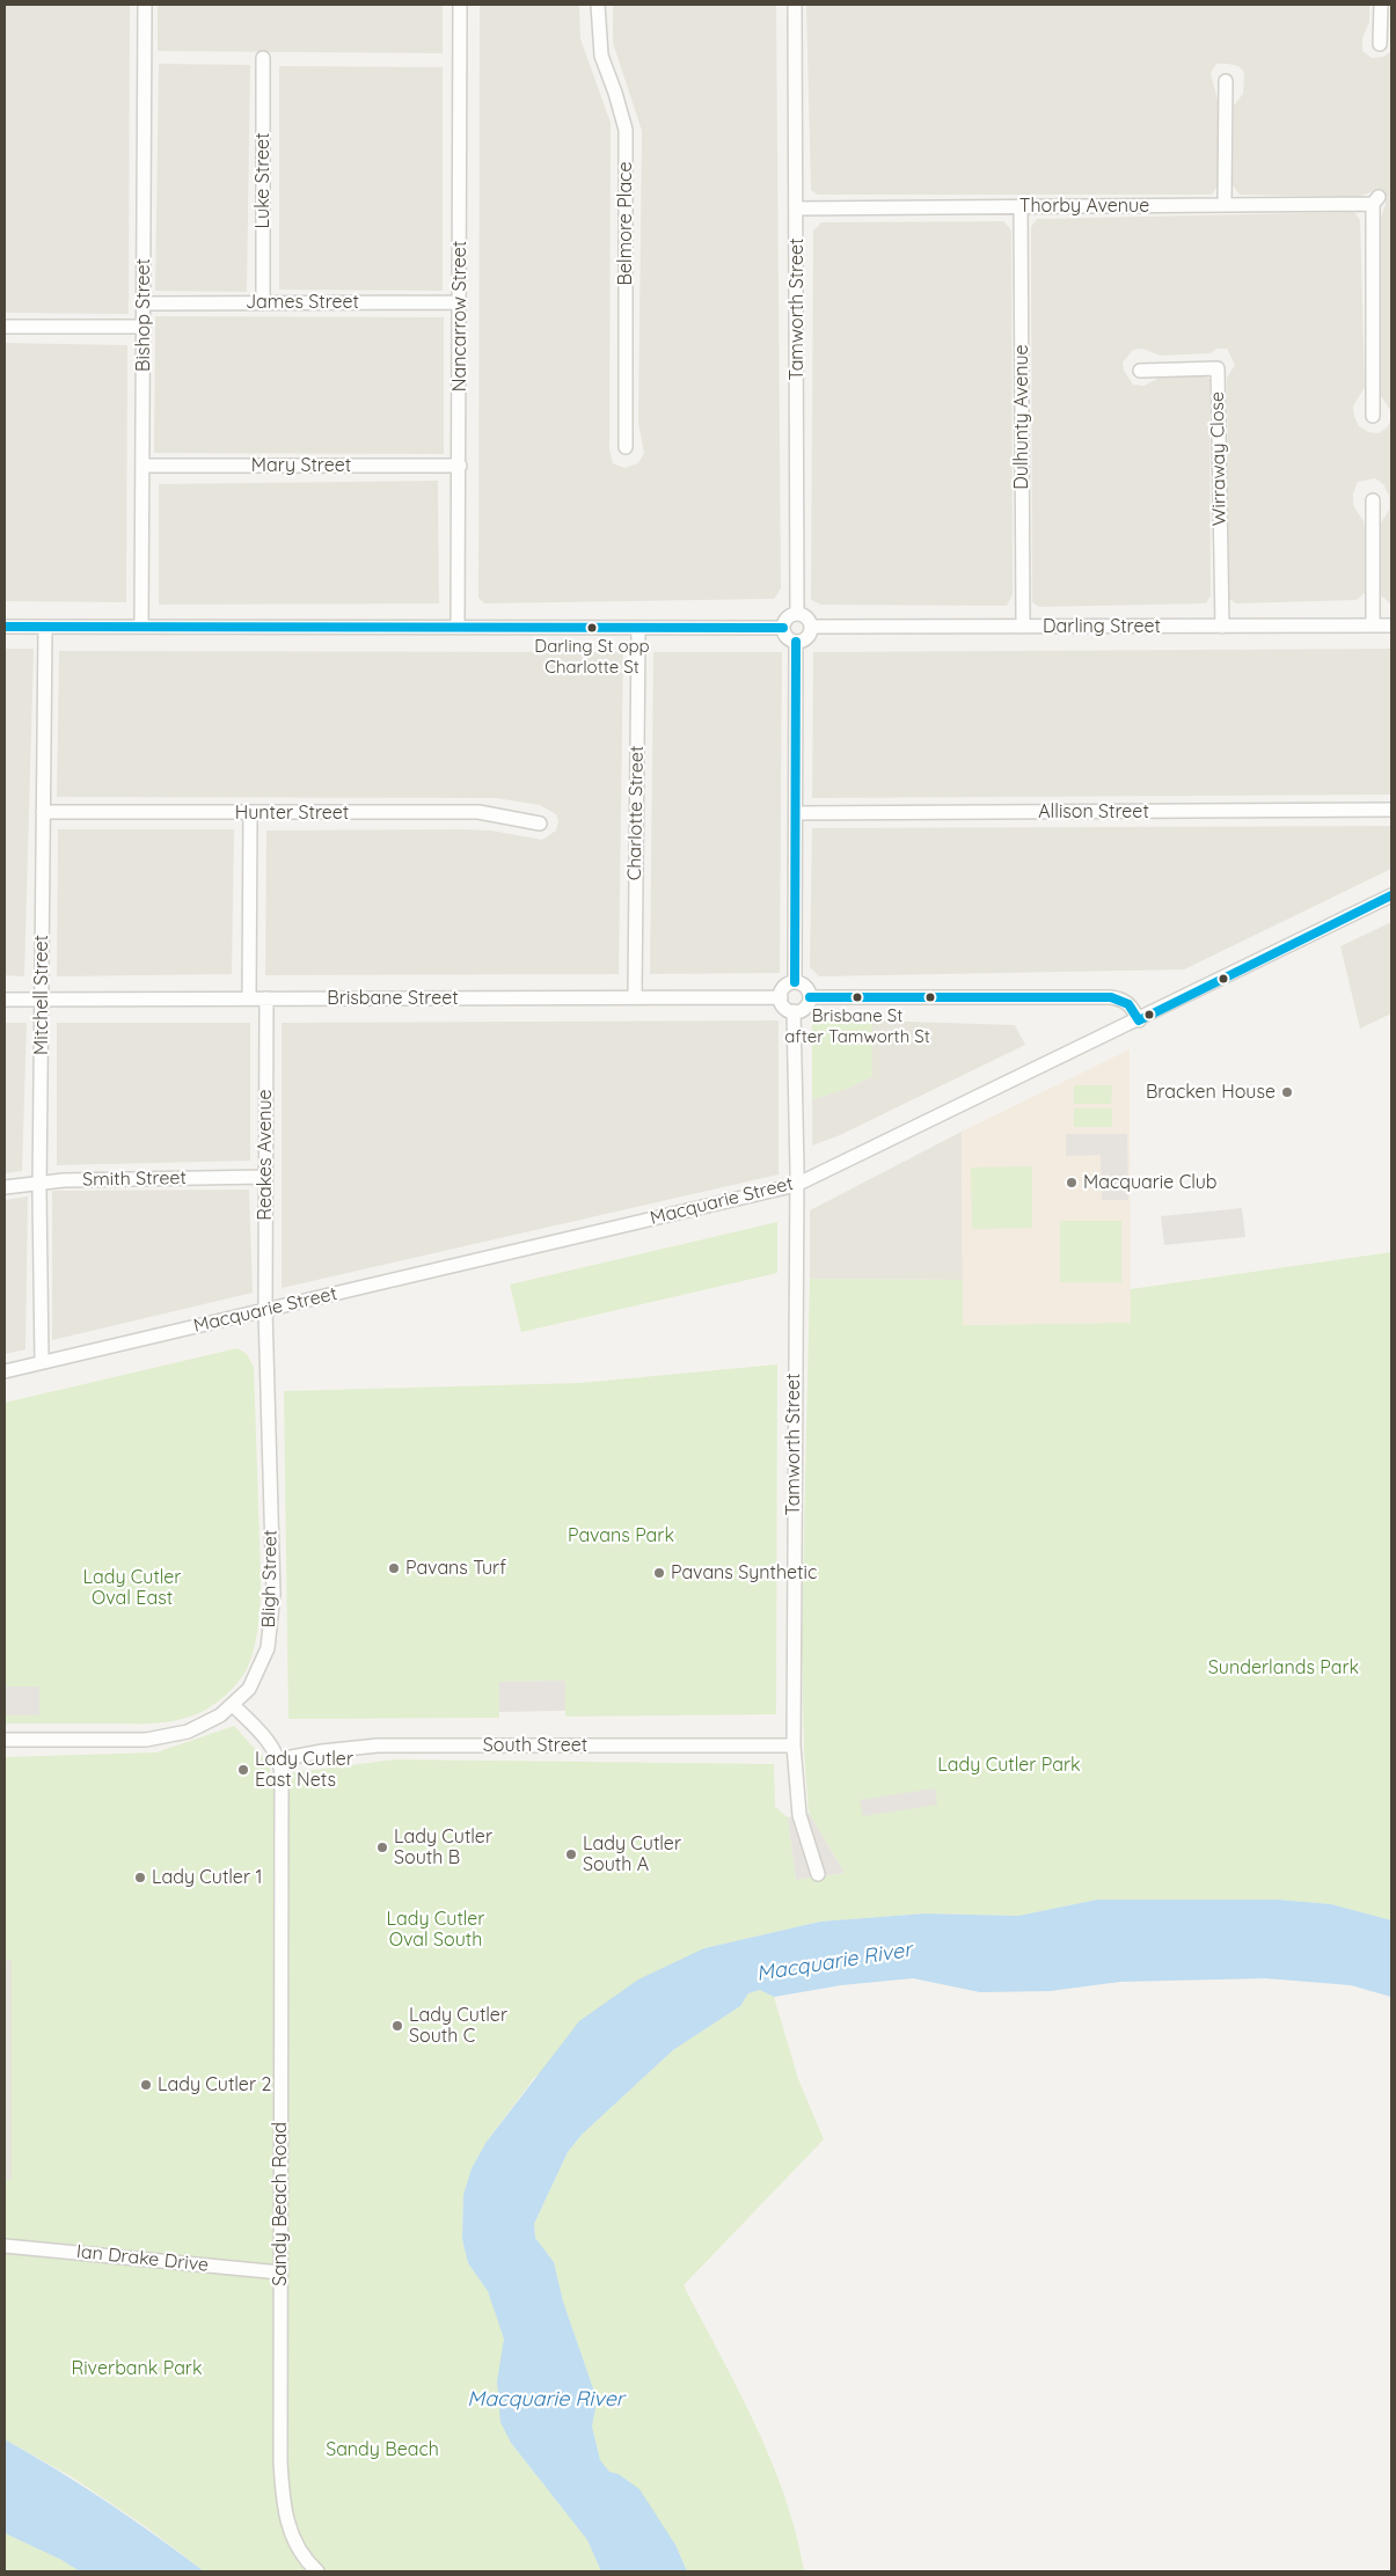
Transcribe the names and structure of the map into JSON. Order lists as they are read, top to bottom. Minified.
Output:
{"streets":{"street":["Luke Street","Thorby Avenue","Belmore Place","James Street","Tamworth Street","Bishop Street","Nancarrow Street","Dulhunty Avenue","Wirraway Close","Mary Street","Darling Street","Allison Street","Hunter Street","Charlotte Street","Mitchell Street","Brisbane Street","Reakes Avenue","Smith Street","Macquarie Street","Bligh Street","South Street","Sandy Beach Road","Ian Drake Drive"]},"crossings":[["Luke Street","James Street"],["Thorby Avenue","Tamworth Street"],["Thorby Avenue","Dulhunty Avenue"],["James Street","Bishop Street"],["James Street","Nancarrow Street"],["Tamworth Street","Darling Street"],["Tamworth Street","Brisbane Street"],["Tamworth Street","Macquarie Street"],["Tamworth Street","South Street"],["Bishop Street","Mary Street"],["Nancarrow Street","Mary Street"],["Dulhunty Avenue","Darling Street"],["Wirraway Close","Darling Street"],["Hunter Street","Mitchell Street"],["Charlotte Street","Brisbane Street"],["Mitchell Street","Brisbane Street"],["Mitchell Street","Smith Street"],["Mitchell Street","Macquarie Street"],["Brisbane Street","Reakes Avenue"],["Reakes Avenue","Smith Street"],["Reakes Avenue","Macquarie Street"],["Reakes Avenue","Bligh Street"],["Macquarie Street","Bligh Street"],["Bligh Street","Sandy Beach Road"],["South Street","Sandy Beach Road"],["Sandy Beach Road","Ian Drake Drive"]],"water":["Macquarie River"],"parks":["Pavans Park","Lady Cutler Oval East","Sunderlands Park","Lady Cutler Park","Lady Cutler Oval South","Riverbank Park","Sandy Beach"],"places":["Darling St opp Charlotte St","Brisbane St after Tamworth St","Bracken House","Macquarie Club","Pavans Turf","Pavans Synthetic","Lady Cutler East Nets","Lady Cutler South B","Lady Cutler South A","Lady Cutler 1","Lady Cutler South C","Lady Cutler 2"]}
